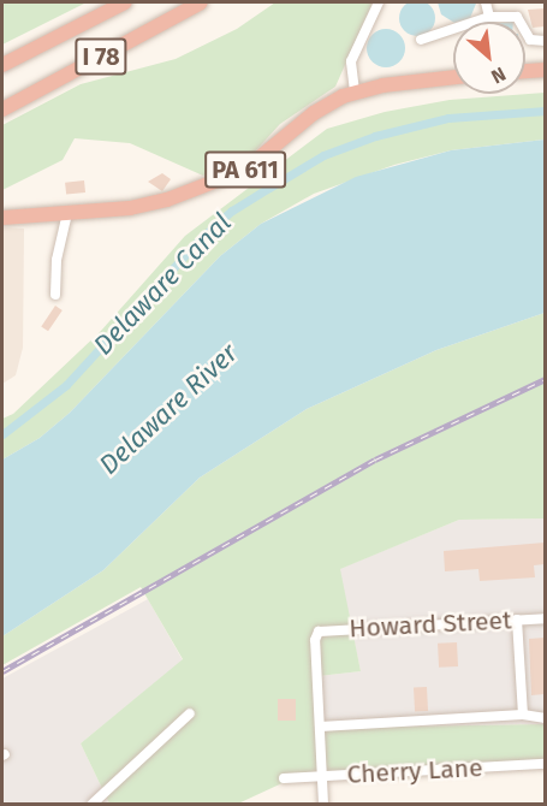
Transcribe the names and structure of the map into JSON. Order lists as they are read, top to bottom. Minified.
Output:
{"streets":{"highway":["I 78","PA 611"],"street":["Howard Street","Cherry Lane"]},"water":["Delaware Canal","Delaware River"],"north":"bottom right"}
